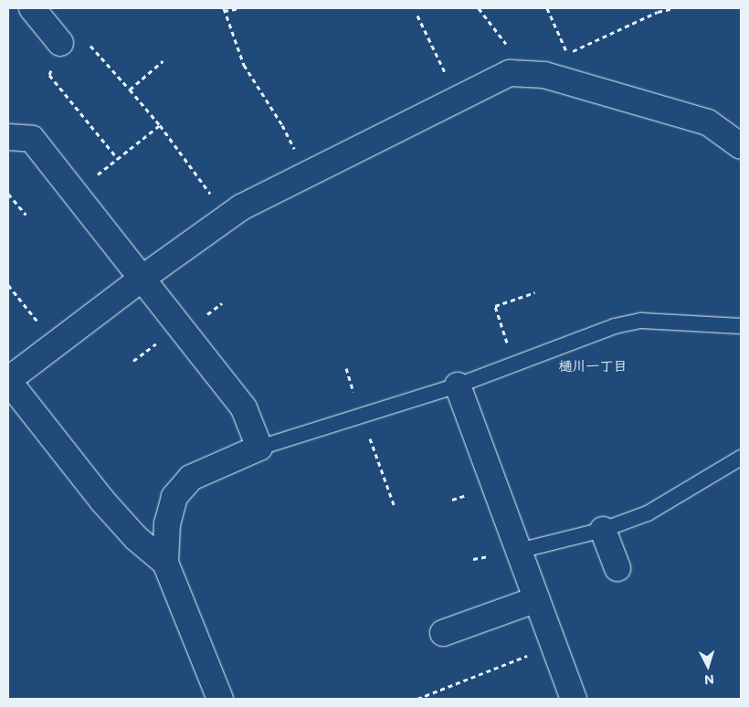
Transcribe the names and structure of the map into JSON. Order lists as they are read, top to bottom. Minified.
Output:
{"districts":["樋川一丁目"],"north":"bottom"}
